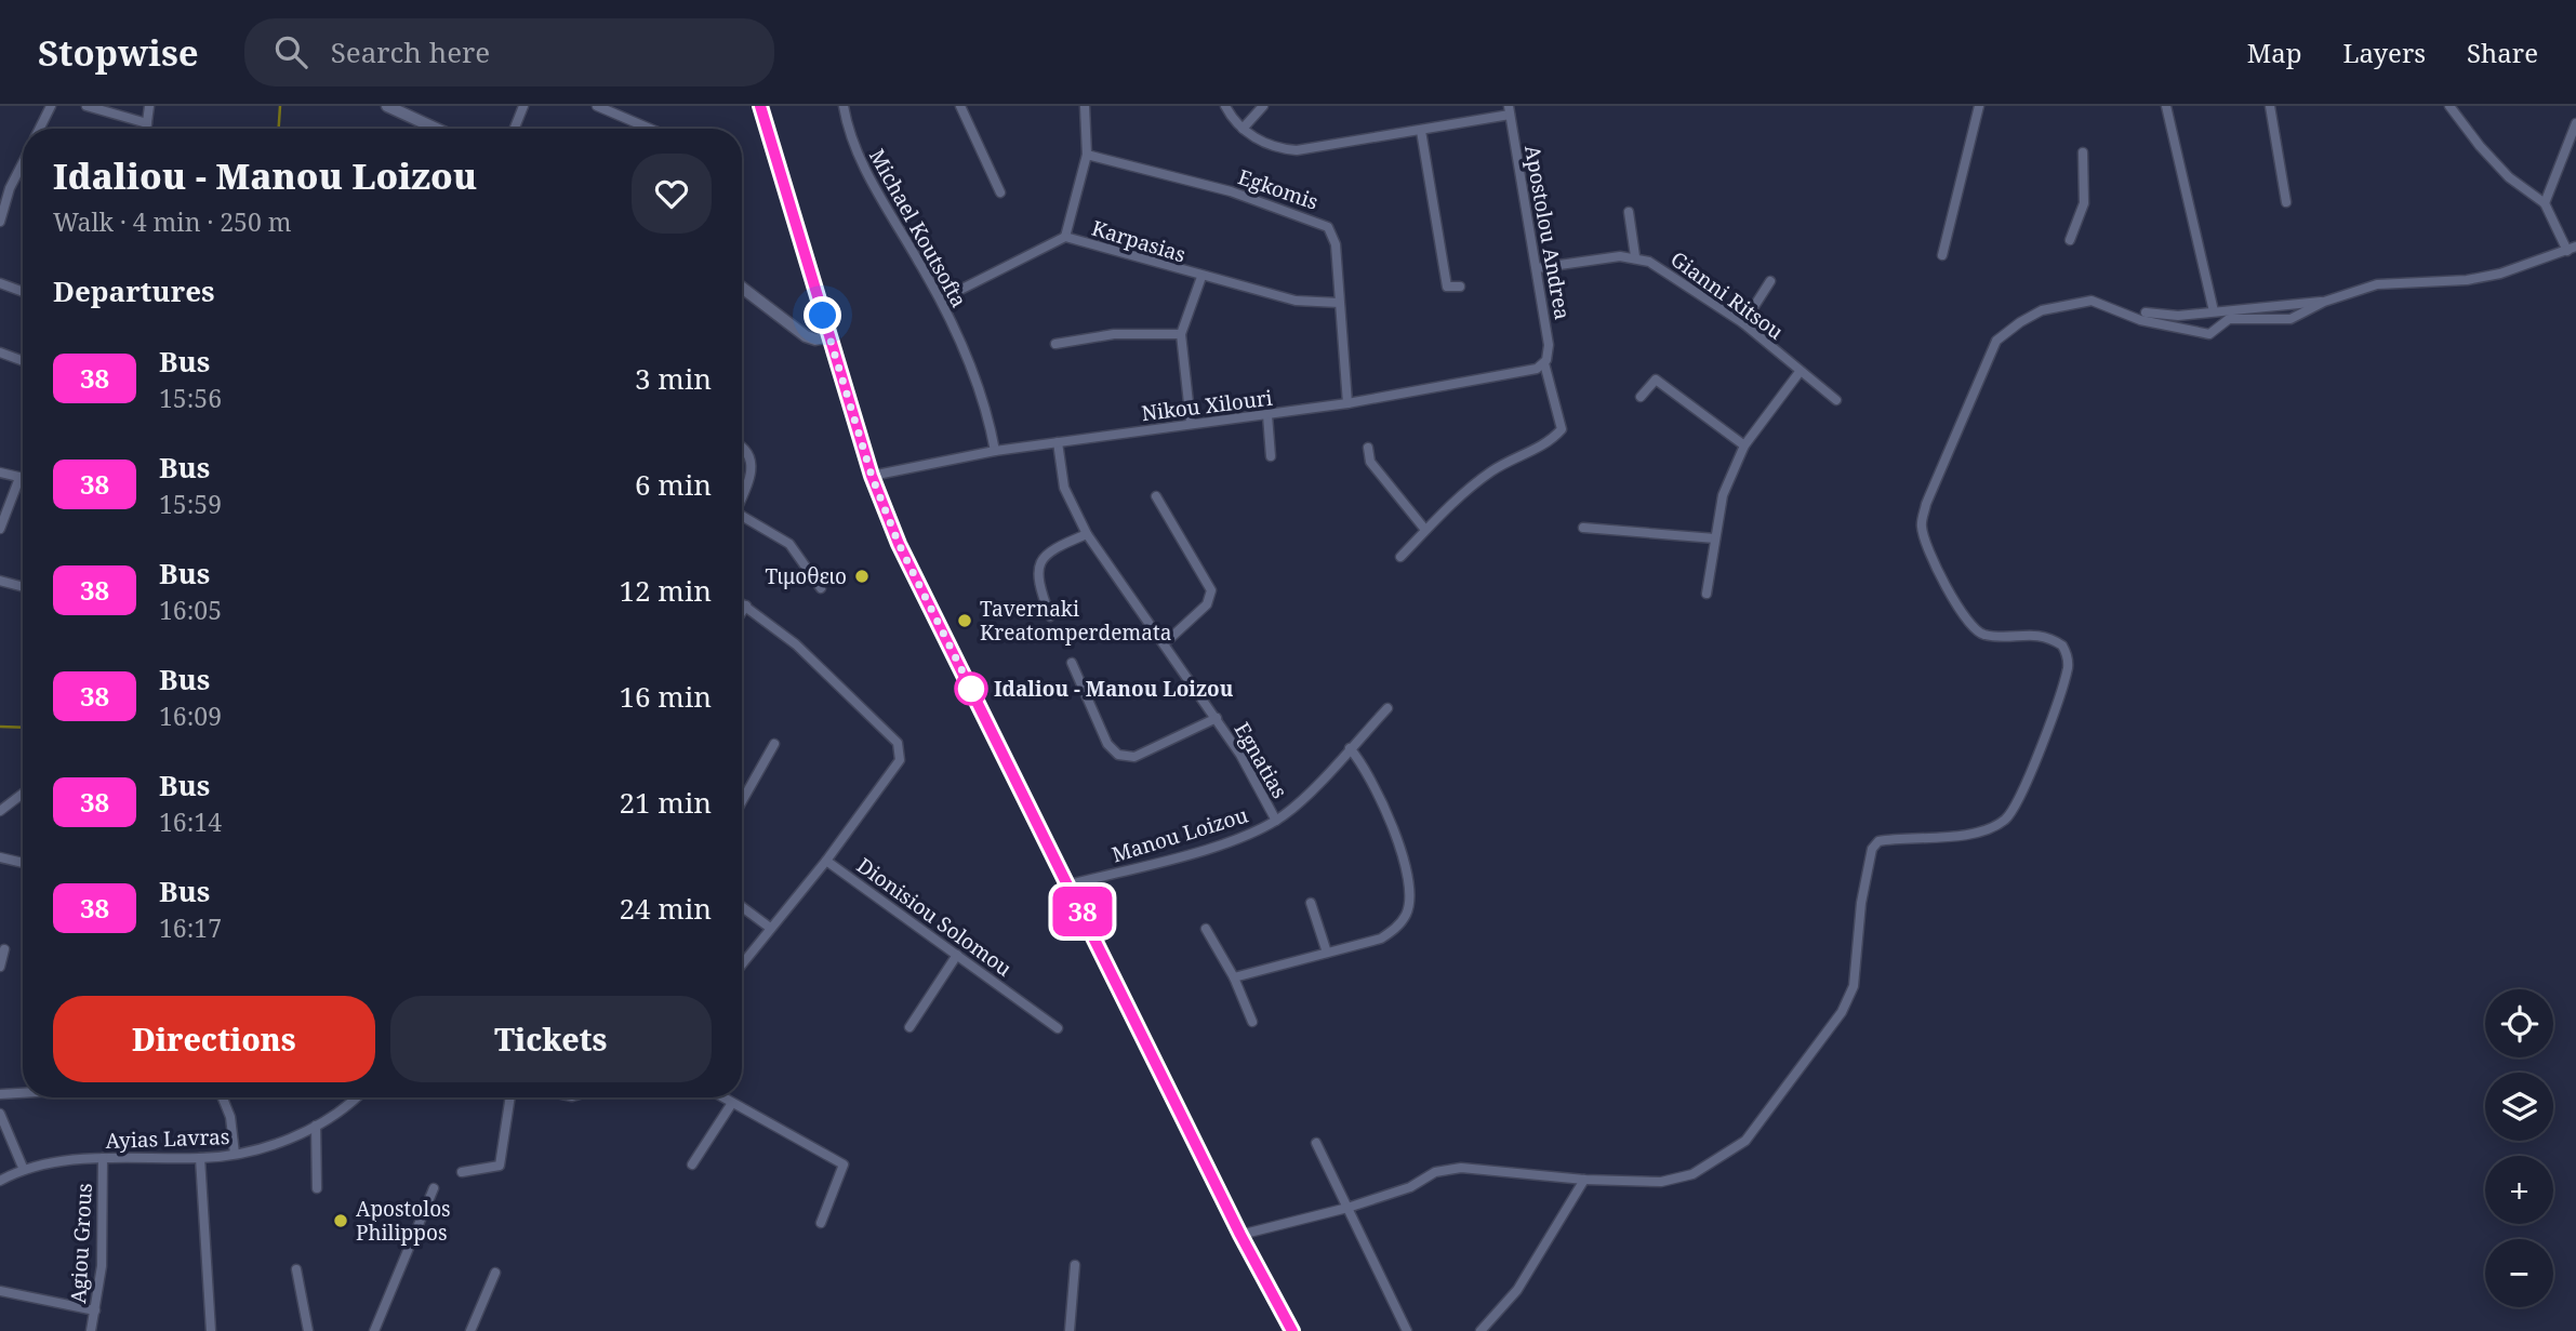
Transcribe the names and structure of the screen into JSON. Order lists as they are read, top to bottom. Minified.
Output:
{"streets":{"street":["Egkomis","Michael Koutsofta","Apostolou Andrea","Karpasias","Gianni Ritsou","Nikou Xilouri","Egnatias","Manou Loizou","Dionisiou Solomou","Ayias Lavras","Agiou Grous"]},"crossings":[["Egkomis","Karpasias"],["Egkomis","Nikou Xilouri"],["Michael Koutsofta","Karpasias"],["Michael Koutsofta","Nikou Xilouri"],["Apostolou Andrea","Nikou Xilouri"],["Nikou Xilouri","Egnatias"],["Egnatias","Manou Loizou"],["Ayias Lavras","Agiou Grous"]],"places":["Τιμοθειο","Tavernaki Kreatomperdemata","Idaliou - Manou Loizou","Apostolos Philippos"],"lines":["bus line 38"],"page":{"header":"Stopwise","search":"Search here","nav":["Map","Layers","Share"],"on_map":"38","heading":[["Idaliou - Manou Loizou","Walk · 4 min · 250 m"],"Departures"],"list":[{"mark":"38","name":"Bus","note":"15:56","value":"3 min"},{"mark":"38","name":"Bus","note":"15:59","value":"6 min"},{"mark":"38","name":"Bus","note":"16:05","value":"12 min"},{"mark":"38","name":"Bus","note":"16:09","value":"16 min"},{"mark":"38","name":"Bus","note":"16:14","value":"21 min"},{"mark":"38","name":"Bus","note":"16:17","value":"24 min"}],"buttons":["Directions","Tickets"],"map_buttons":["+","−"]}}
